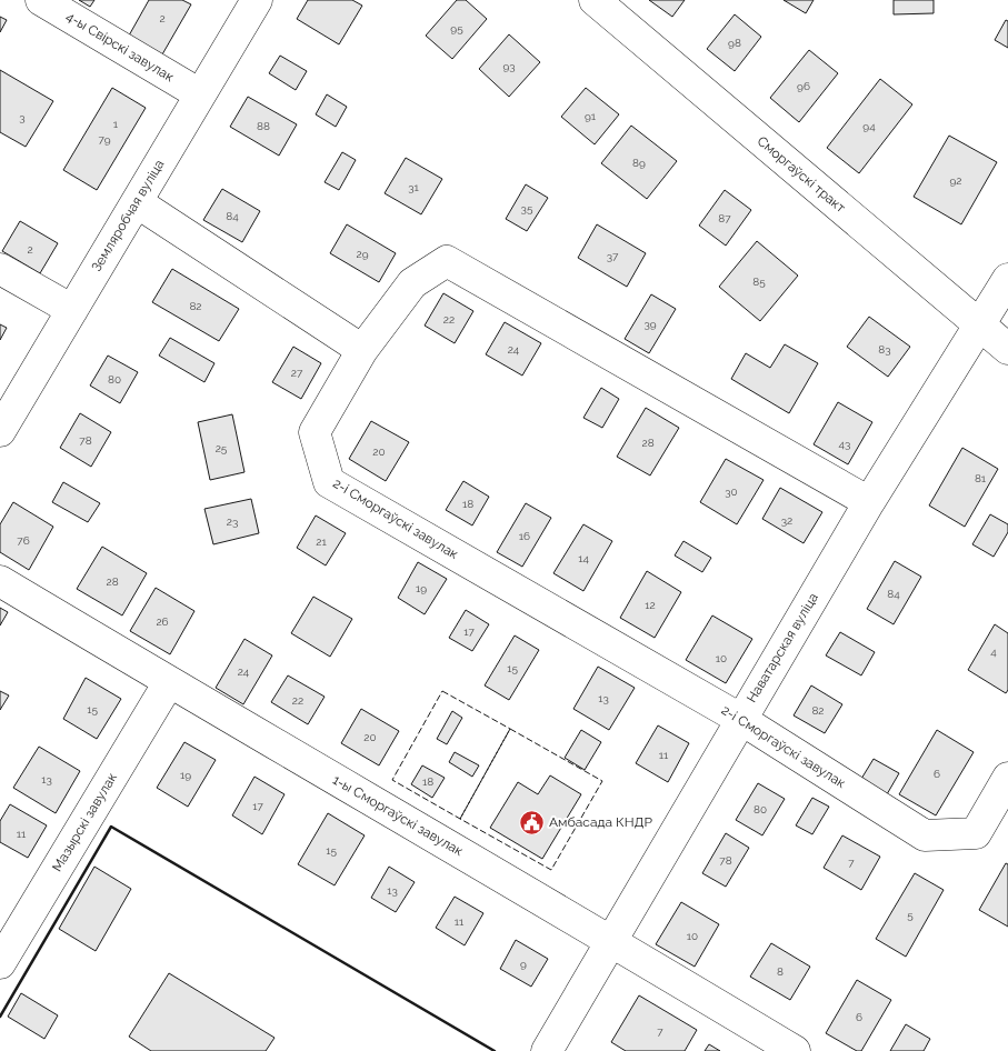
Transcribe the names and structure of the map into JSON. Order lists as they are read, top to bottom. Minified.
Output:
{"streets":{"street":["4-ы Свірскі завулак","Сморгаўскі тракт","Земляробчая вуліца","2-і Сморгаўскі завулак","Наватарская вуліца","1-ы Сморгаўскі завулак","Мазырскі завулак"]},"crossings":[["4-ы Свірскі завулак","Земляробчая вуліца"],["Сморгаўскі тракт","Наватарская вуліца"],["2-і Сморгаўскі завулак","Наватарская вуліца"],["Наватарская вуліца","1-ы Сморгаўскі завулак"],["1-ы Сморгаўскі завулак","Мазырскі завулак"]],"places":{"public building":["Амбасада КНДР"]},"house_numbers":["2","95","98","93","96","91","3","1","88","94","79","89","92","31","35","84","87","2","29","37","85","82","22","39","24","83","27","80","78","28","43","25","20","81","30","18","32","23","16","76","21","14","28","19","84","12","26","17","4","10","15","24","13","22","15","82","20","11","6","19","13","18","17","80","11","15","78","7","13","5","11","10","9","8","6","7"]}
